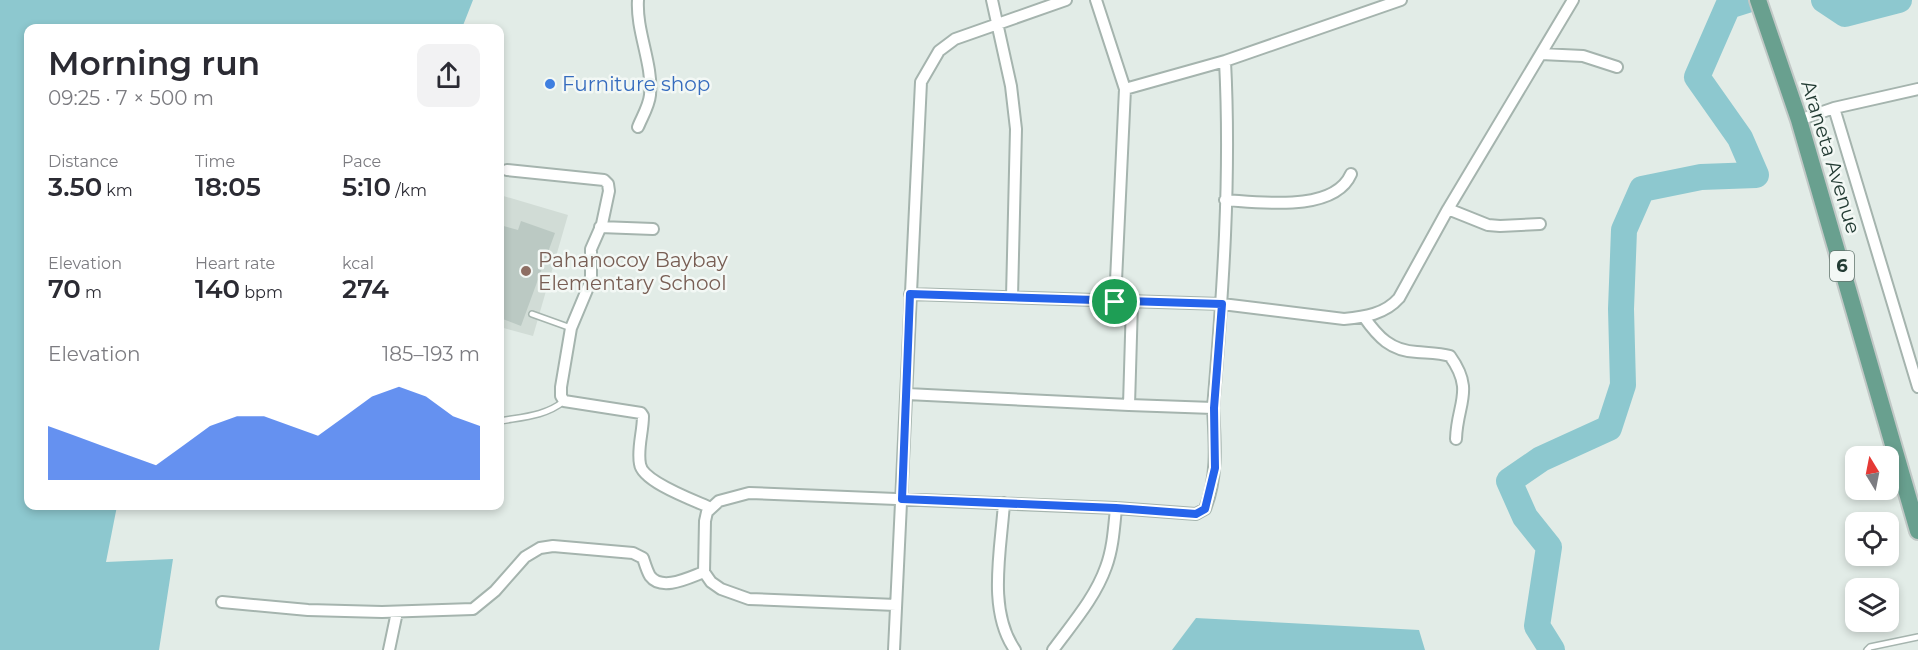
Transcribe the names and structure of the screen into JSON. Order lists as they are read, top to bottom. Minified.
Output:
{"streets":{"main road":["Araneta Avenue","6"]},"places":["Furniture shop","Pahanocoy Baybay Elementary School"],"north":"top","page":{"heading":["Morning run","09:25 · 7 × 500 m"],"stats":[["Distance","3.50 km"],["Time","18:05"],["Pace","5:10 /km"],["Elevation","70 m"],["Heart rate","140 bpm"],["kcal","274"]],"chart":["Elevation","185–193 m"]}}
